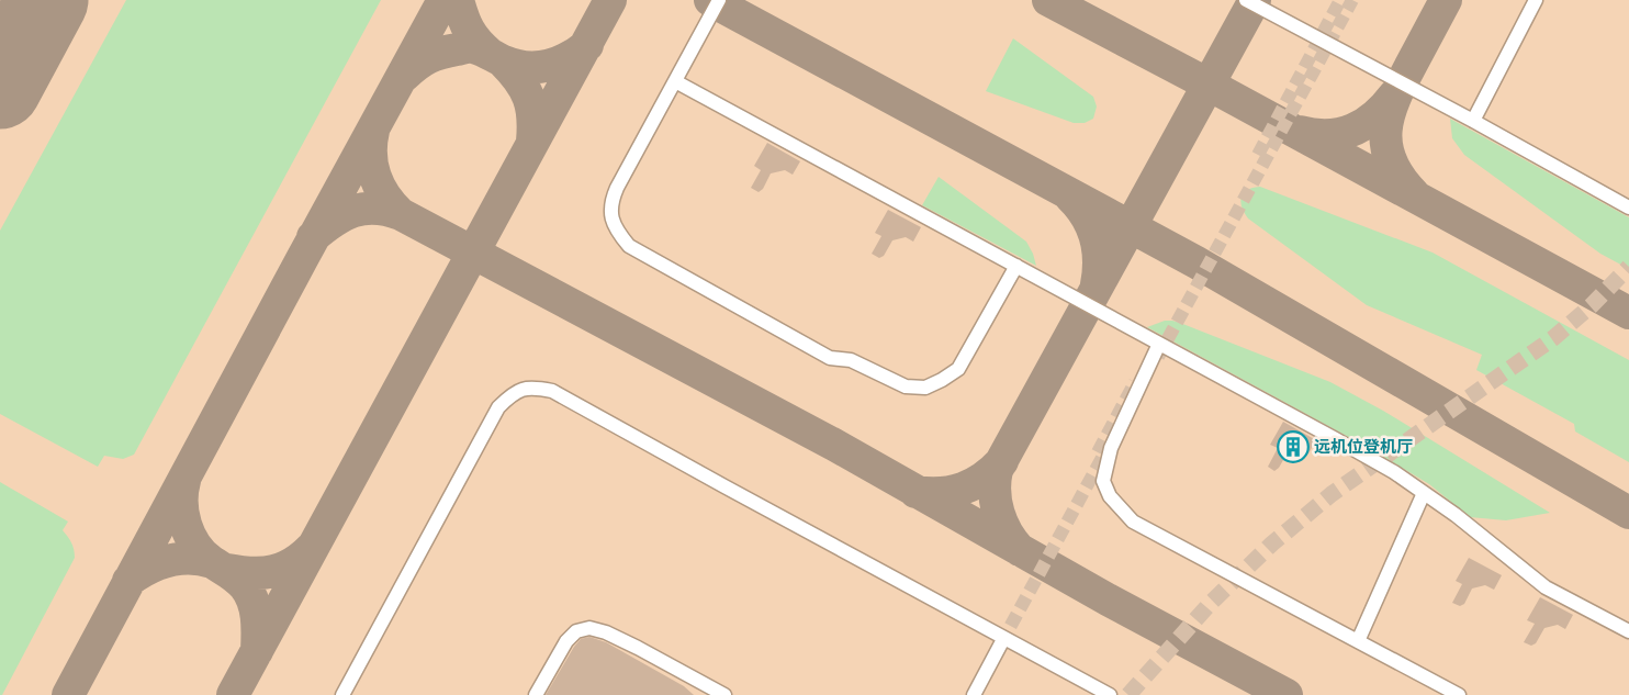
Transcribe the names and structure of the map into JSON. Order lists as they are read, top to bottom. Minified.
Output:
{"places":{"building":["远机位登机厅"]}}
